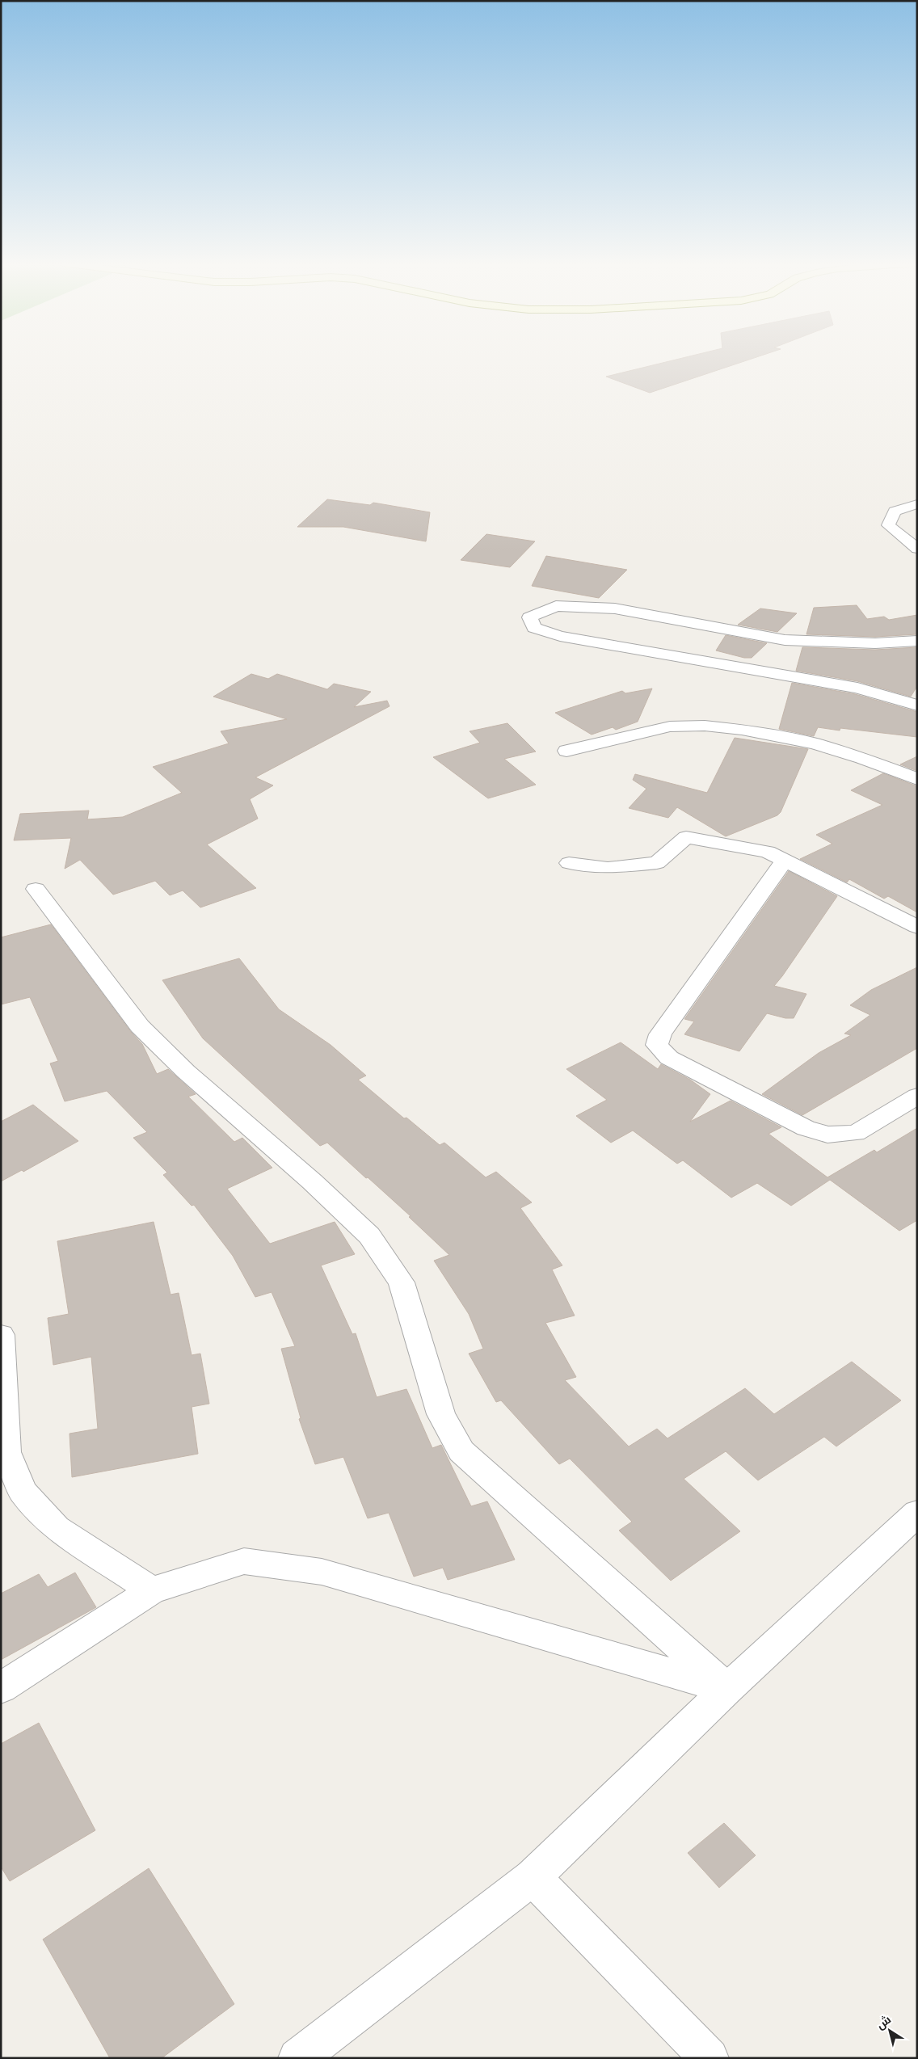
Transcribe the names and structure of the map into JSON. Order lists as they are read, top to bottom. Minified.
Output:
{"north":"top left"}
